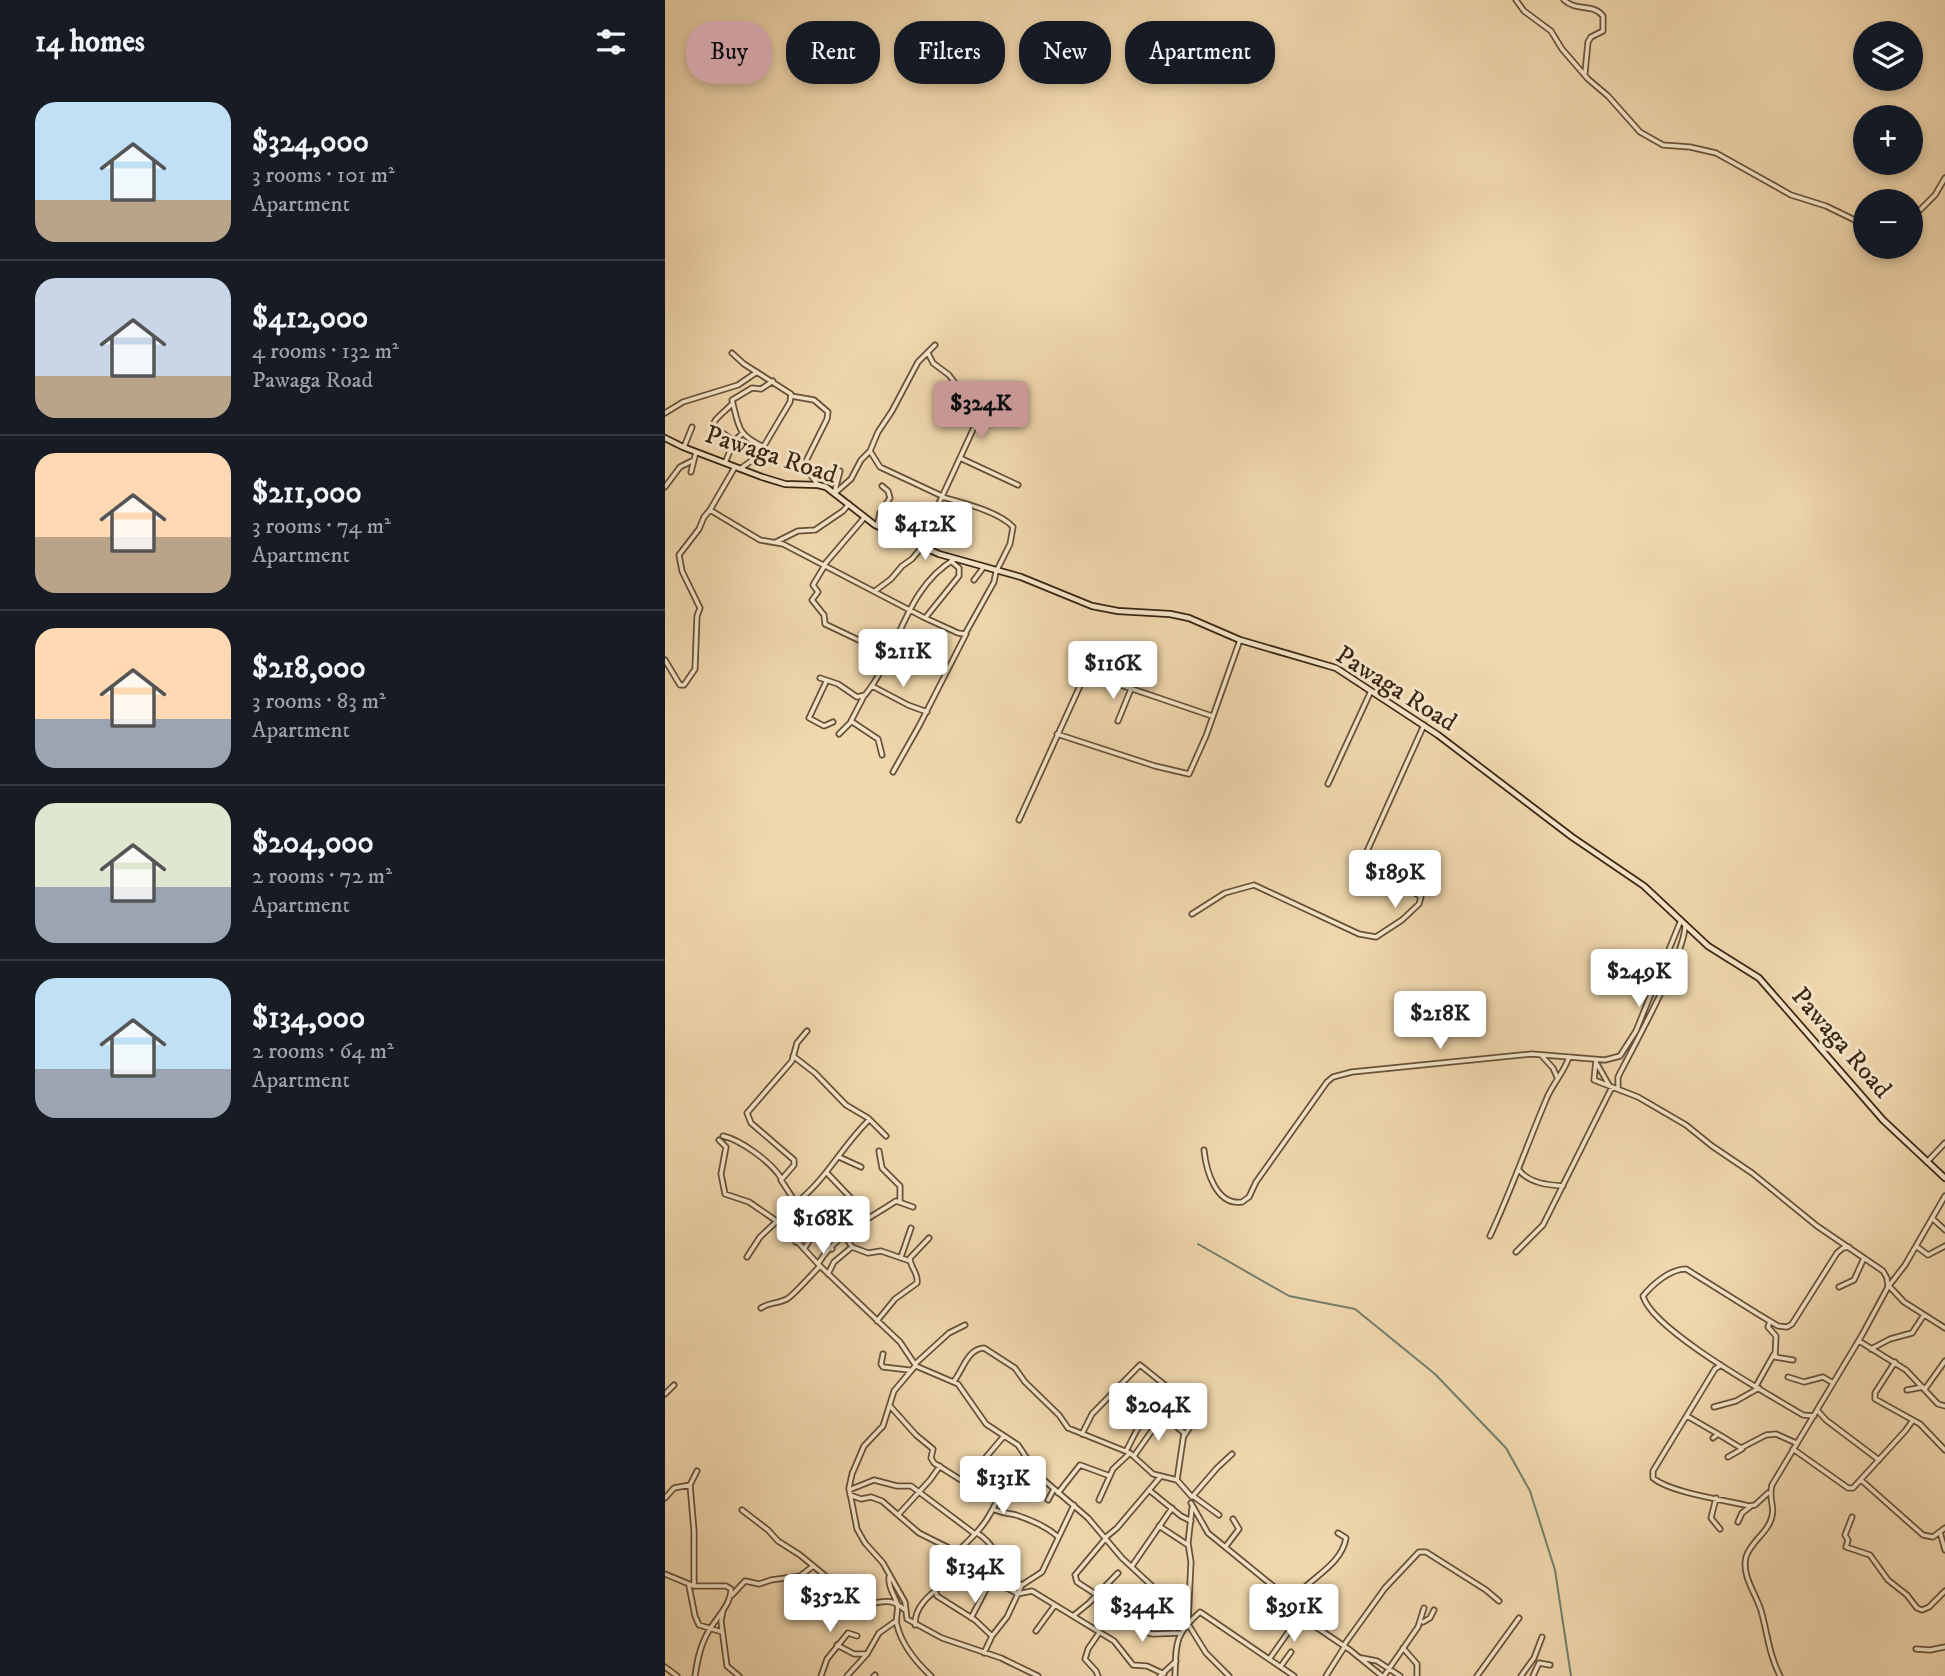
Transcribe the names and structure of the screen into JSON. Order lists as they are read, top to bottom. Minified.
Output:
{"streets":{"main road":["Pawaga Road"]},"page":{"heading":"14 homes","map_buttons":["+","−"],"chip":["Buy","Rent","Filters","New","Apartment"],"list":[{"name":"$324,000","note":"3 rooms · 101 m² · Apartment"},{"name":"$412,000","note":"4 rooms · 132 m² · Pawaga Road"},{"name":"$211,000","note":"3 rooms · 74 m² · Apartment"},{"name":"$218,000","note":"3 rooms · 83 m² · Apartment"},{"name":"$204,000","note":"2 rooms · 72 m² · Apartment"},{"name":"$134,000","note":"2 rooms · 64 m² · Apartment"}],"price":["$324K","$412K","$211K","$116K","$189K","$249K","$218K","$168K","$204K","$131K","$134K","$352K","$344K","$391K"]}}
